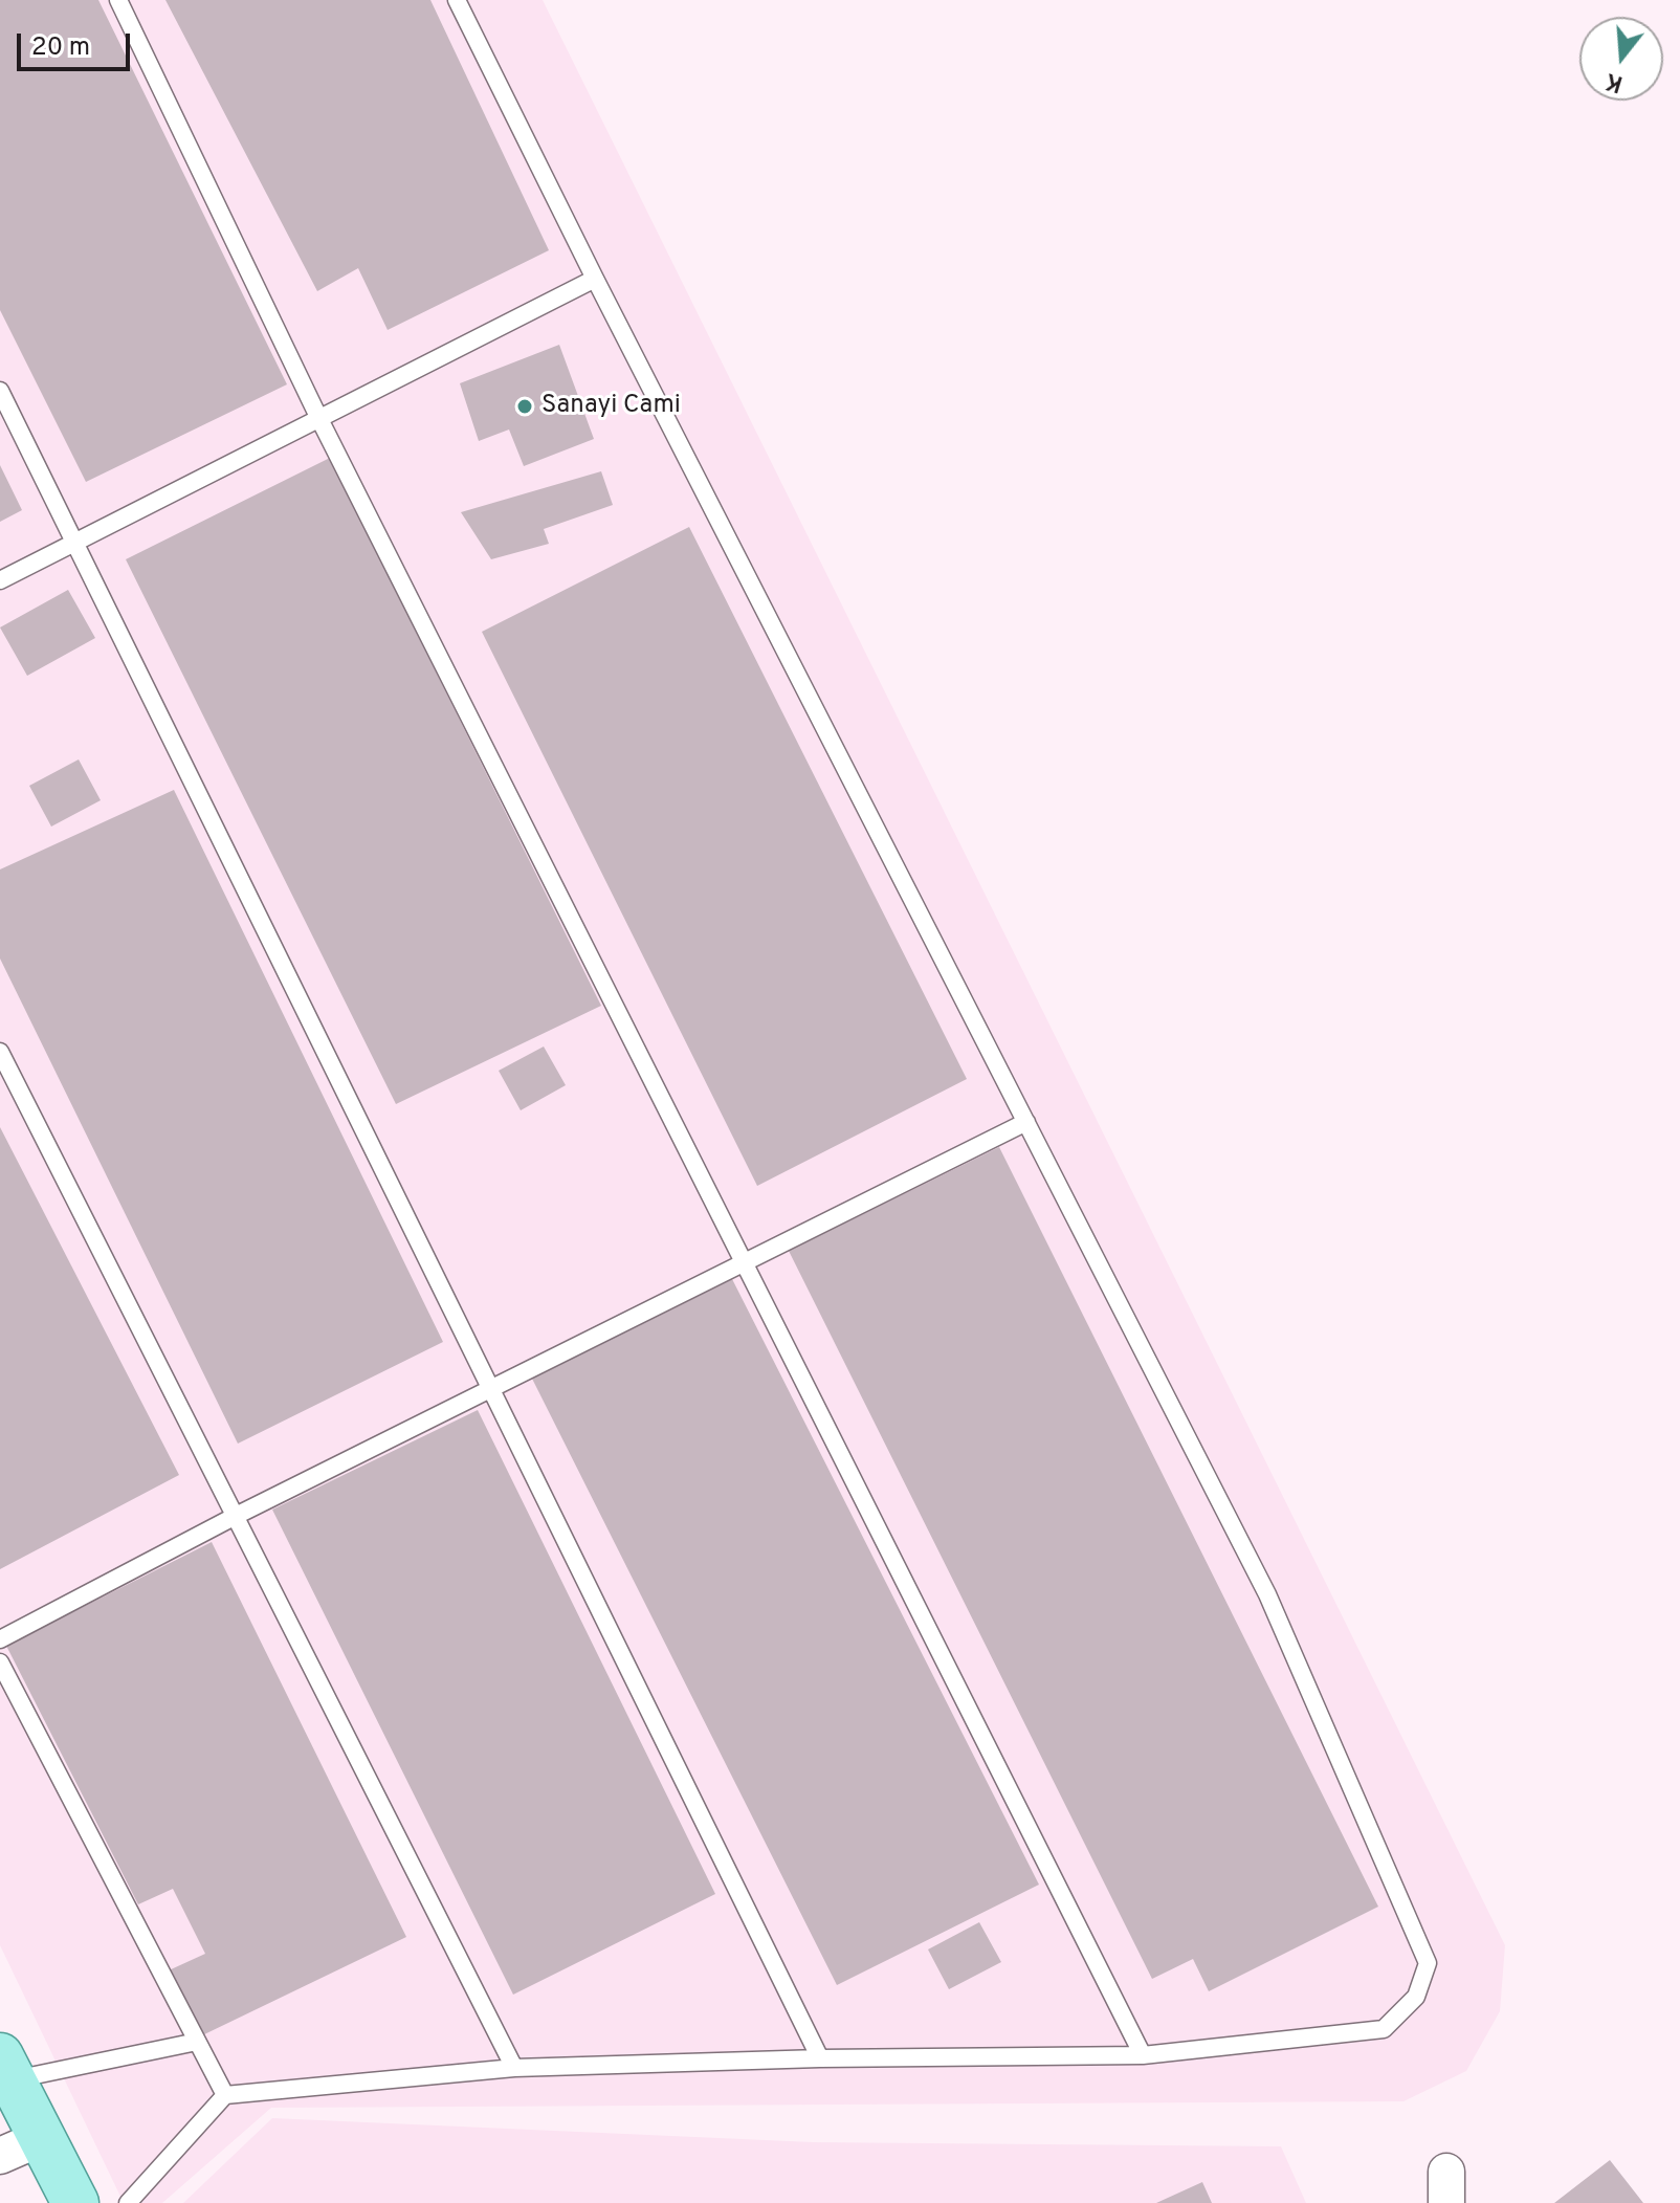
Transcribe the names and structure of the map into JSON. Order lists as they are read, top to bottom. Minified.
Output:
{"places":["Sanayi Cami"],"scale_bar":"20 m","north":"bottom"}
